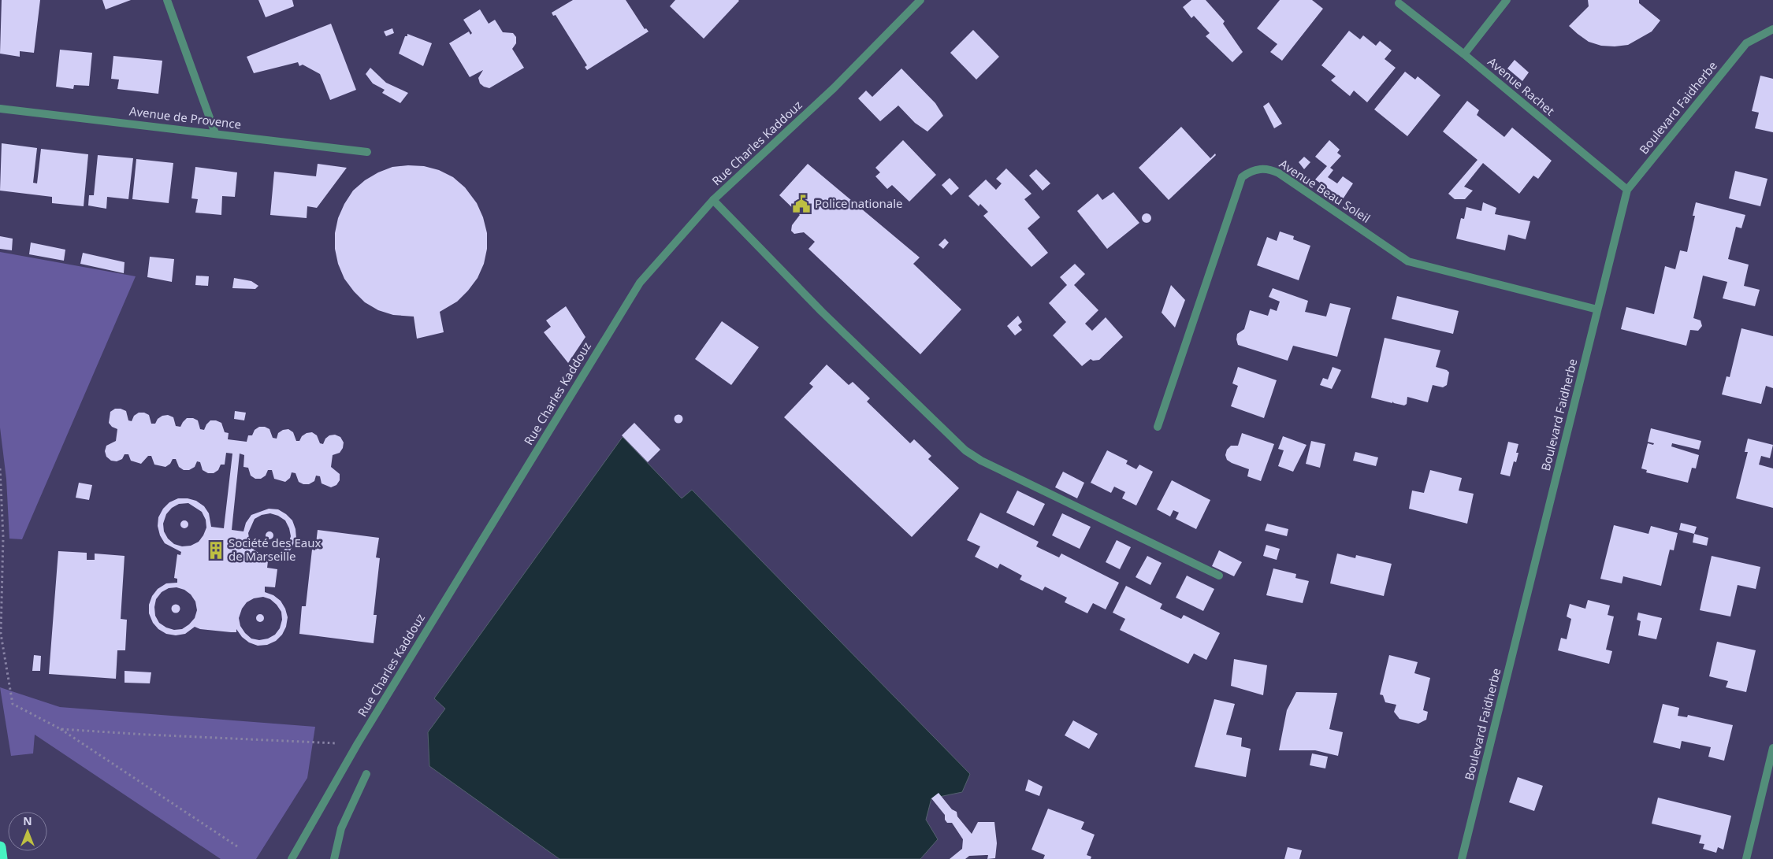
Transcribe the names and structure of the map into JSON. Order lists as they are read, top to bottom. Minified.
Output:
{"streets":{"street":["Avenue Rachet","Boulevard Faidherbe","Avenue de Provence","Rue Charles Kaddouz","Avenue Beau Soleil"]},"crossings":[["Avenue Rachet","Boulevard Faidherbe"],["Boulevard Faidherbe","Avenue Beau Soleil"]],"places":{"public building":["Police nationale"],"building":["Société des Eaux de Marseille"]},"north":"top"}
